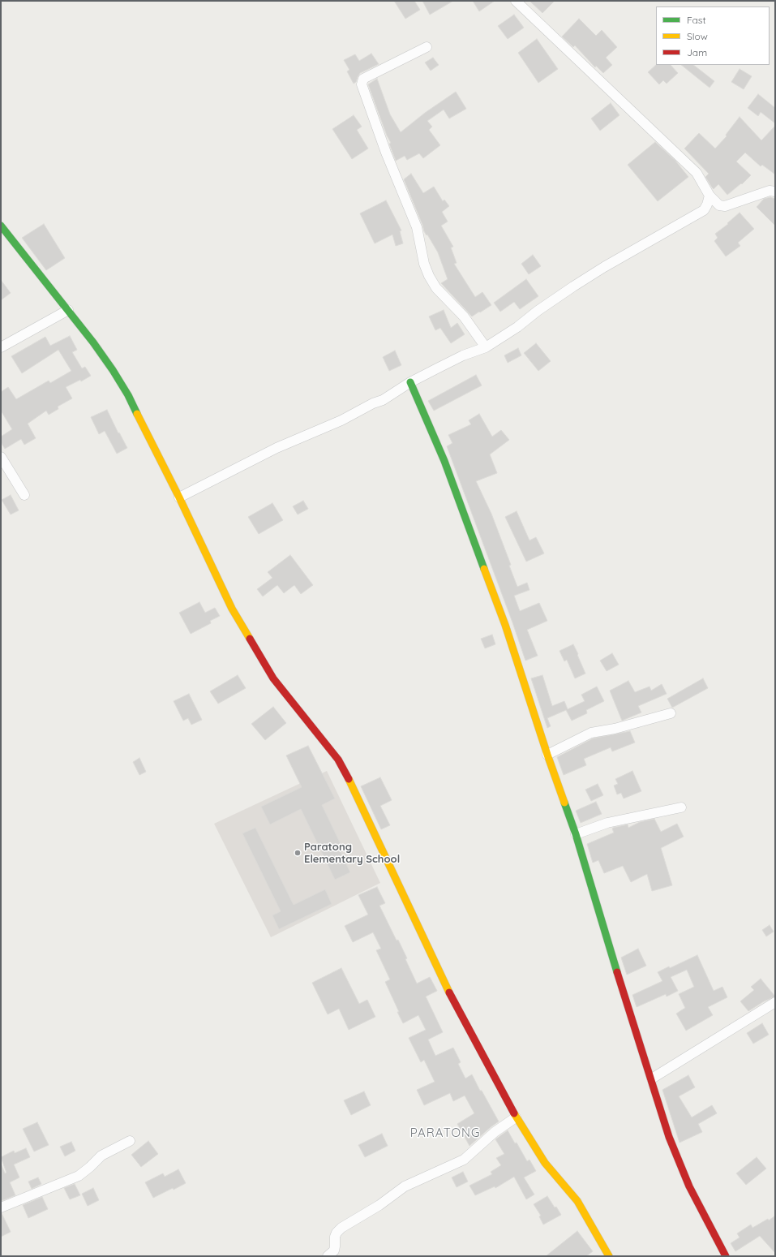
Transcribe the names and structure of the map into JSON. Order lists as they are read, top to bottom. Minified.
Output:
{"districts":["PARATONG"],"places":["Paratong Elementary School"],"legend":["Fast","Slow","Jam"]}
